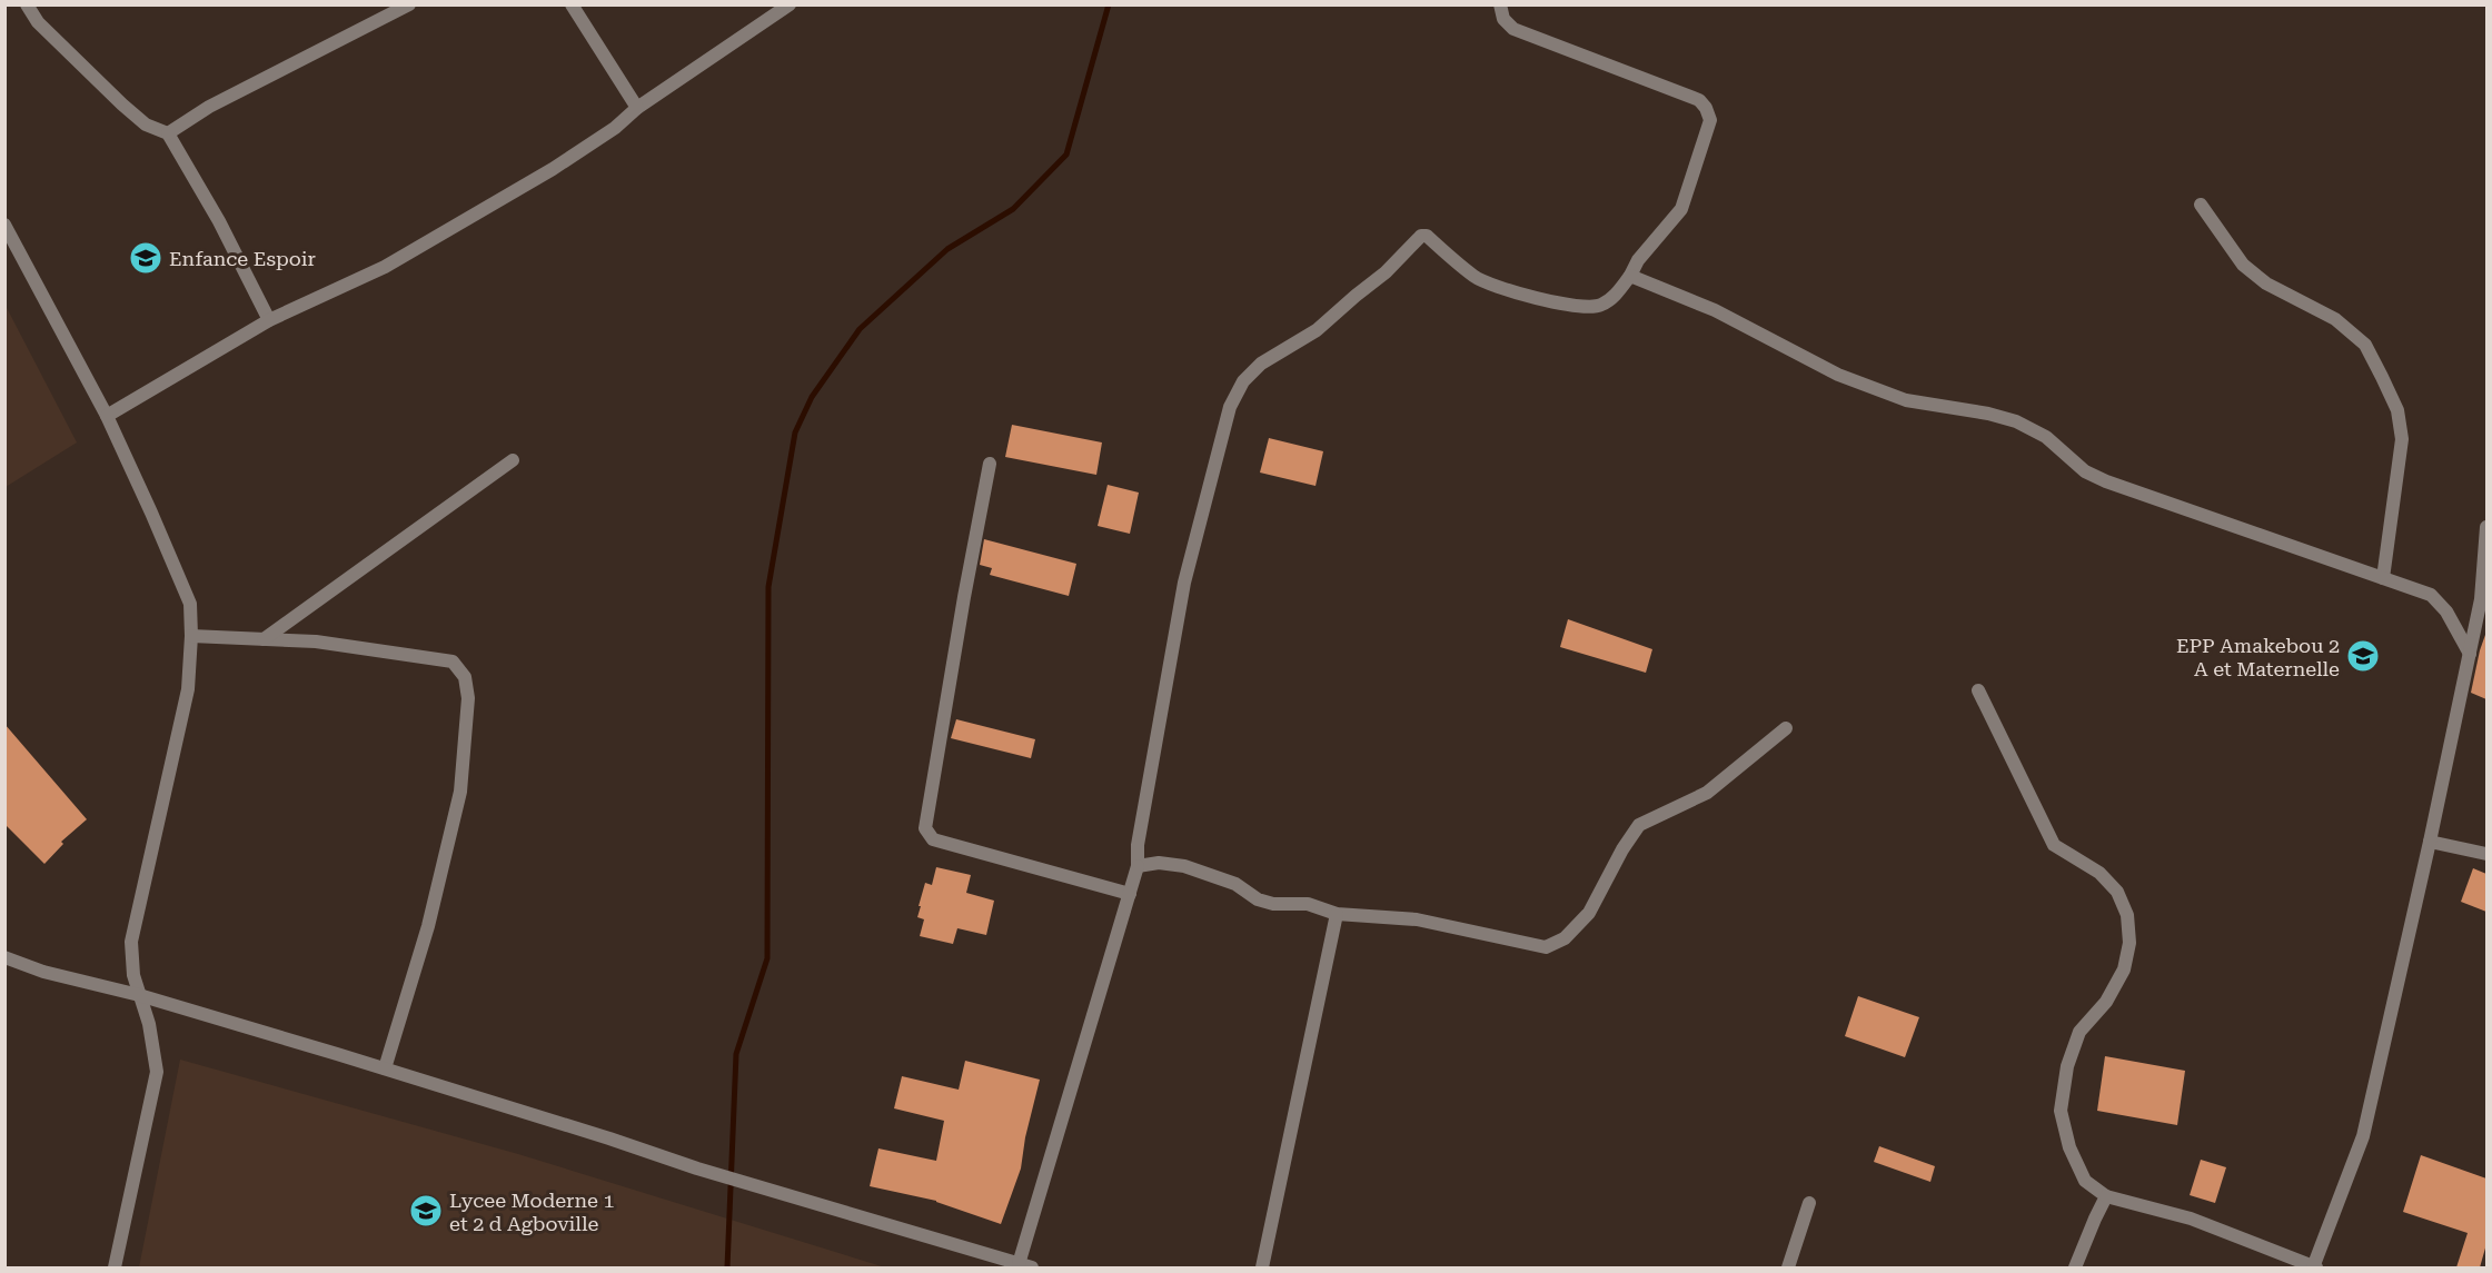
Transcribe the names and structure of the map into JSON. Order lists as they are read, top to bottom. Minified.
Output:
{"places":{"school or university":["Enfance Espoir","EPP Amakebou 2 A et Maternelle","Lycee Moderne 1 et 2 d Agboville"]}}
